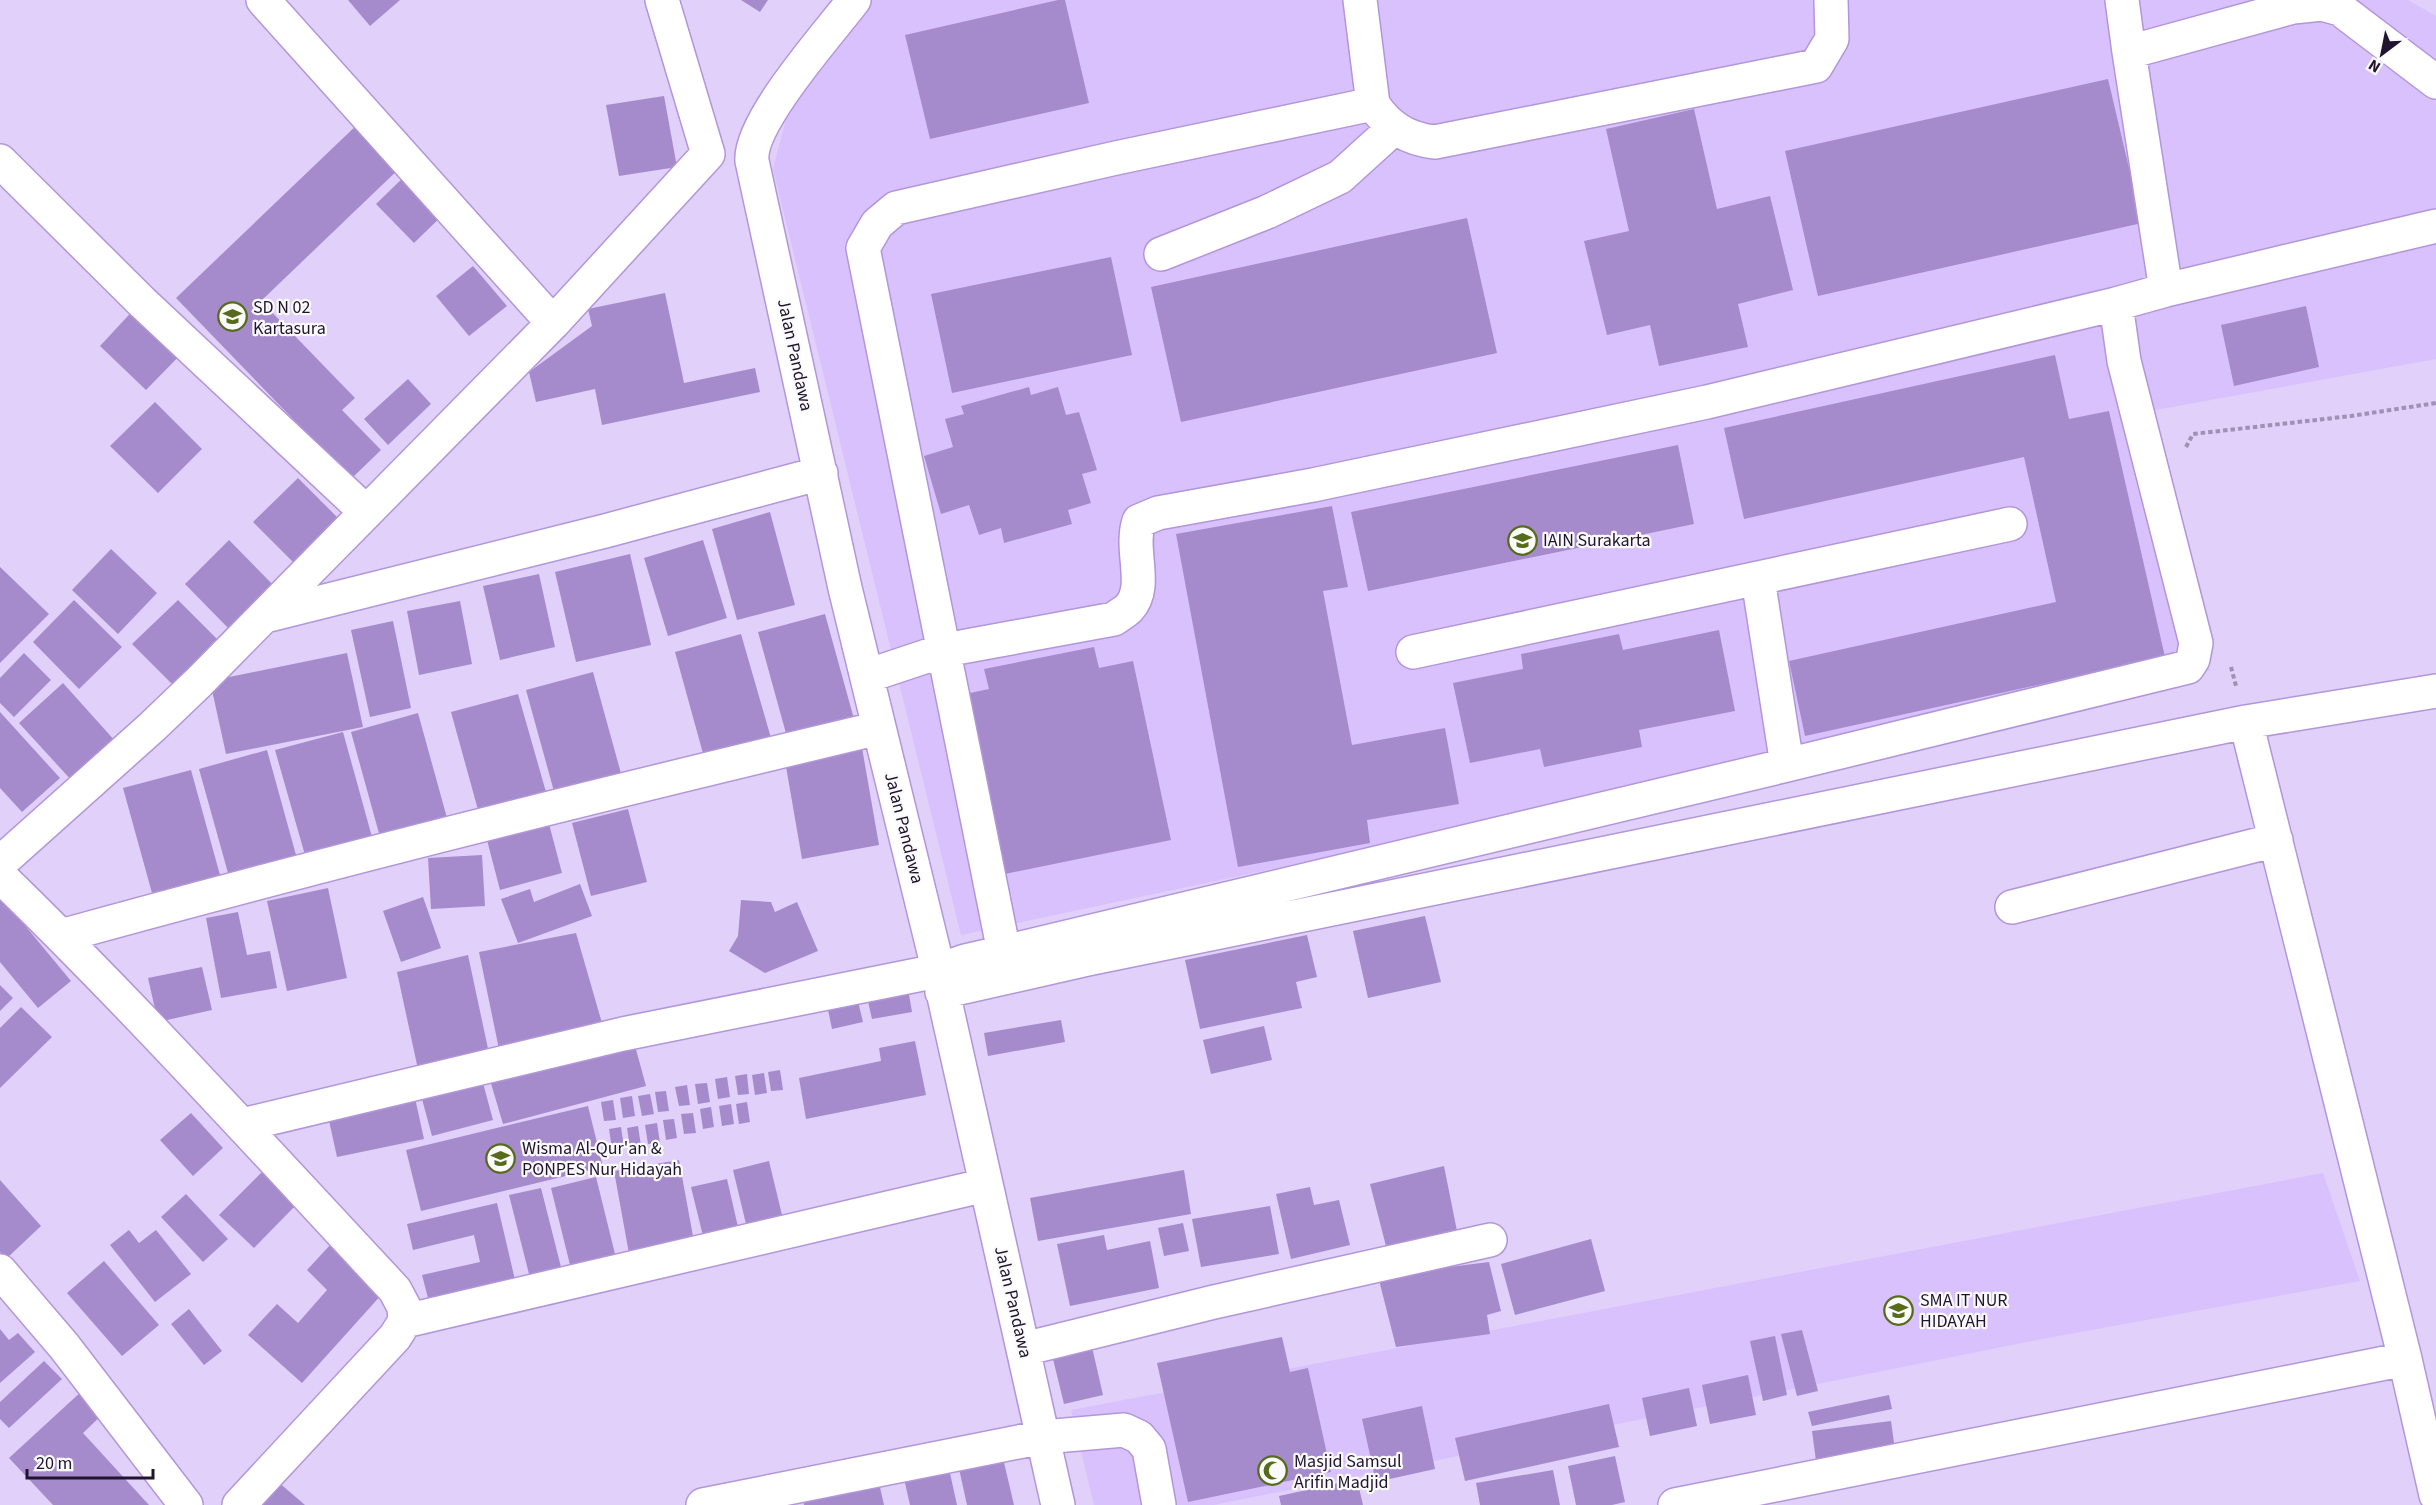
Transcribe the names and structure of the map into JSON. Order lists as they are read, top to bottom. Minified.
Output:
{"streets":{"street":["Jalan Pandawa"]},"places":{"school or university":["SD N 02 Kartasura","IAIN Surakarta","Wisma Al-Qur'an & PONPES Nur Hidayah","SMA IT NUR HIDAYAH"],"mosque":["Masjid Samsul Arifin Madjid"]},"scale_bar":"20 m","north":"bottom left"}
